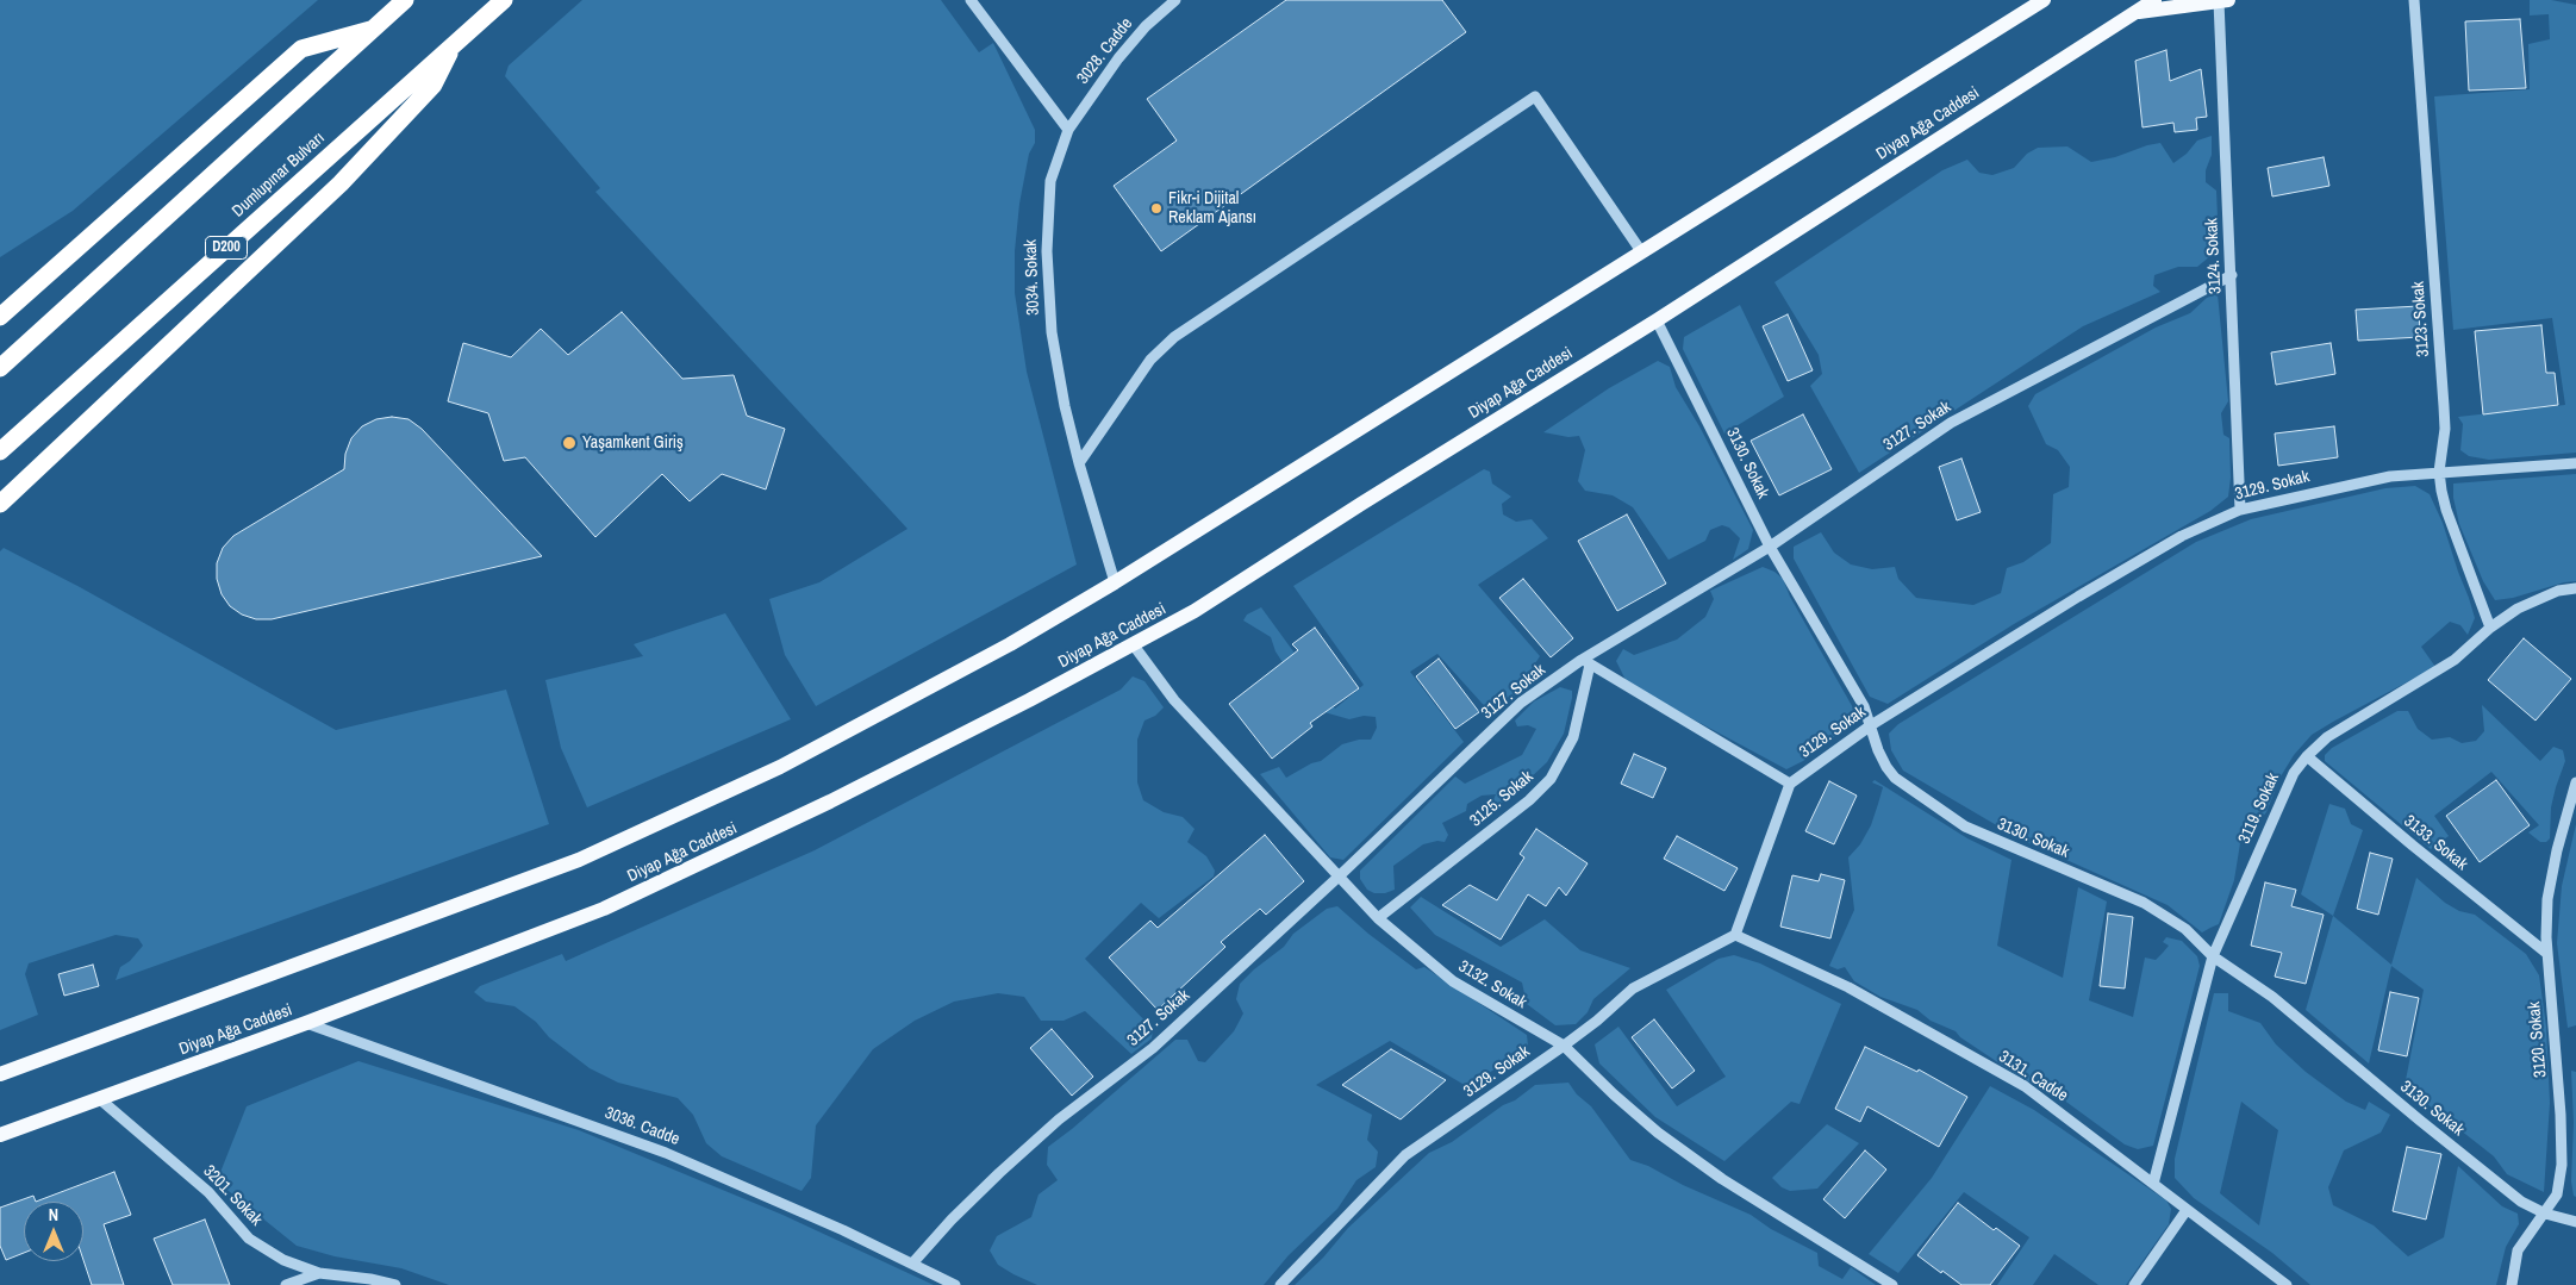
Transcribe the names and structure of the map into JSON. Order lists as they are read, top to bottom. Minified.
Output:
{"streets":{"highway":["Dumlupınar Bulvarı","D200"],"main road":["Diyap Ağa Caddesi"],"street":["3028. Cadde","3124. Sokak","3034. Sokak","3123. Sokak","3127. Sokak","3130. Sokak","3129. Sokak","3125. Sokak","3119. Sokak","3133. Sokak","3132. Sokak","3120. Sokak","3131. Cadde","3036. Cadde","3201. Sokak"]},"crossings":[["3028. Cadde","3034. Sokak"],["Diyap Ağa Caddesi","3130. Sokak"],["Diyap Ağa Caddesi","3132. Sokak"],["Diyap Ağa Caddesi","3036. Cadde"],["Diyap Ağa Caddesi","3201. Sokak"],["3124. Sokak","3127. Sokak"],["3124. Sokak","3129. Sokak"],["3123. Sokak","3129. Sokak"],["3123. Sokak","3119. Sokak"],["3127. Sokak","3130. Sokak"],["3127. Sokak","3125. Sokak"],["3127. Sokak","3132. Sokak"],["3127. Sokak","3036. Cadde"],["3130. Sokak","3129. Sokak"],["3130. Sokak","3119. Sokak"],["3130. Sokak","3120. Sokak"],["3129. Sokak","3132. Sokak"],["3129. Sokak","3131. Cadde"],["3125. Sokak","3132. Sokak"],["3119. Sokak","3133. Sokak"],["3119. Sokak","3131. Cadde"],["3133. Sokak","3120. Sokak"]],"places":["Fikr-i Dijital Reklam Ajansı","Yaşamkent Giriş"],"north":"top"}
